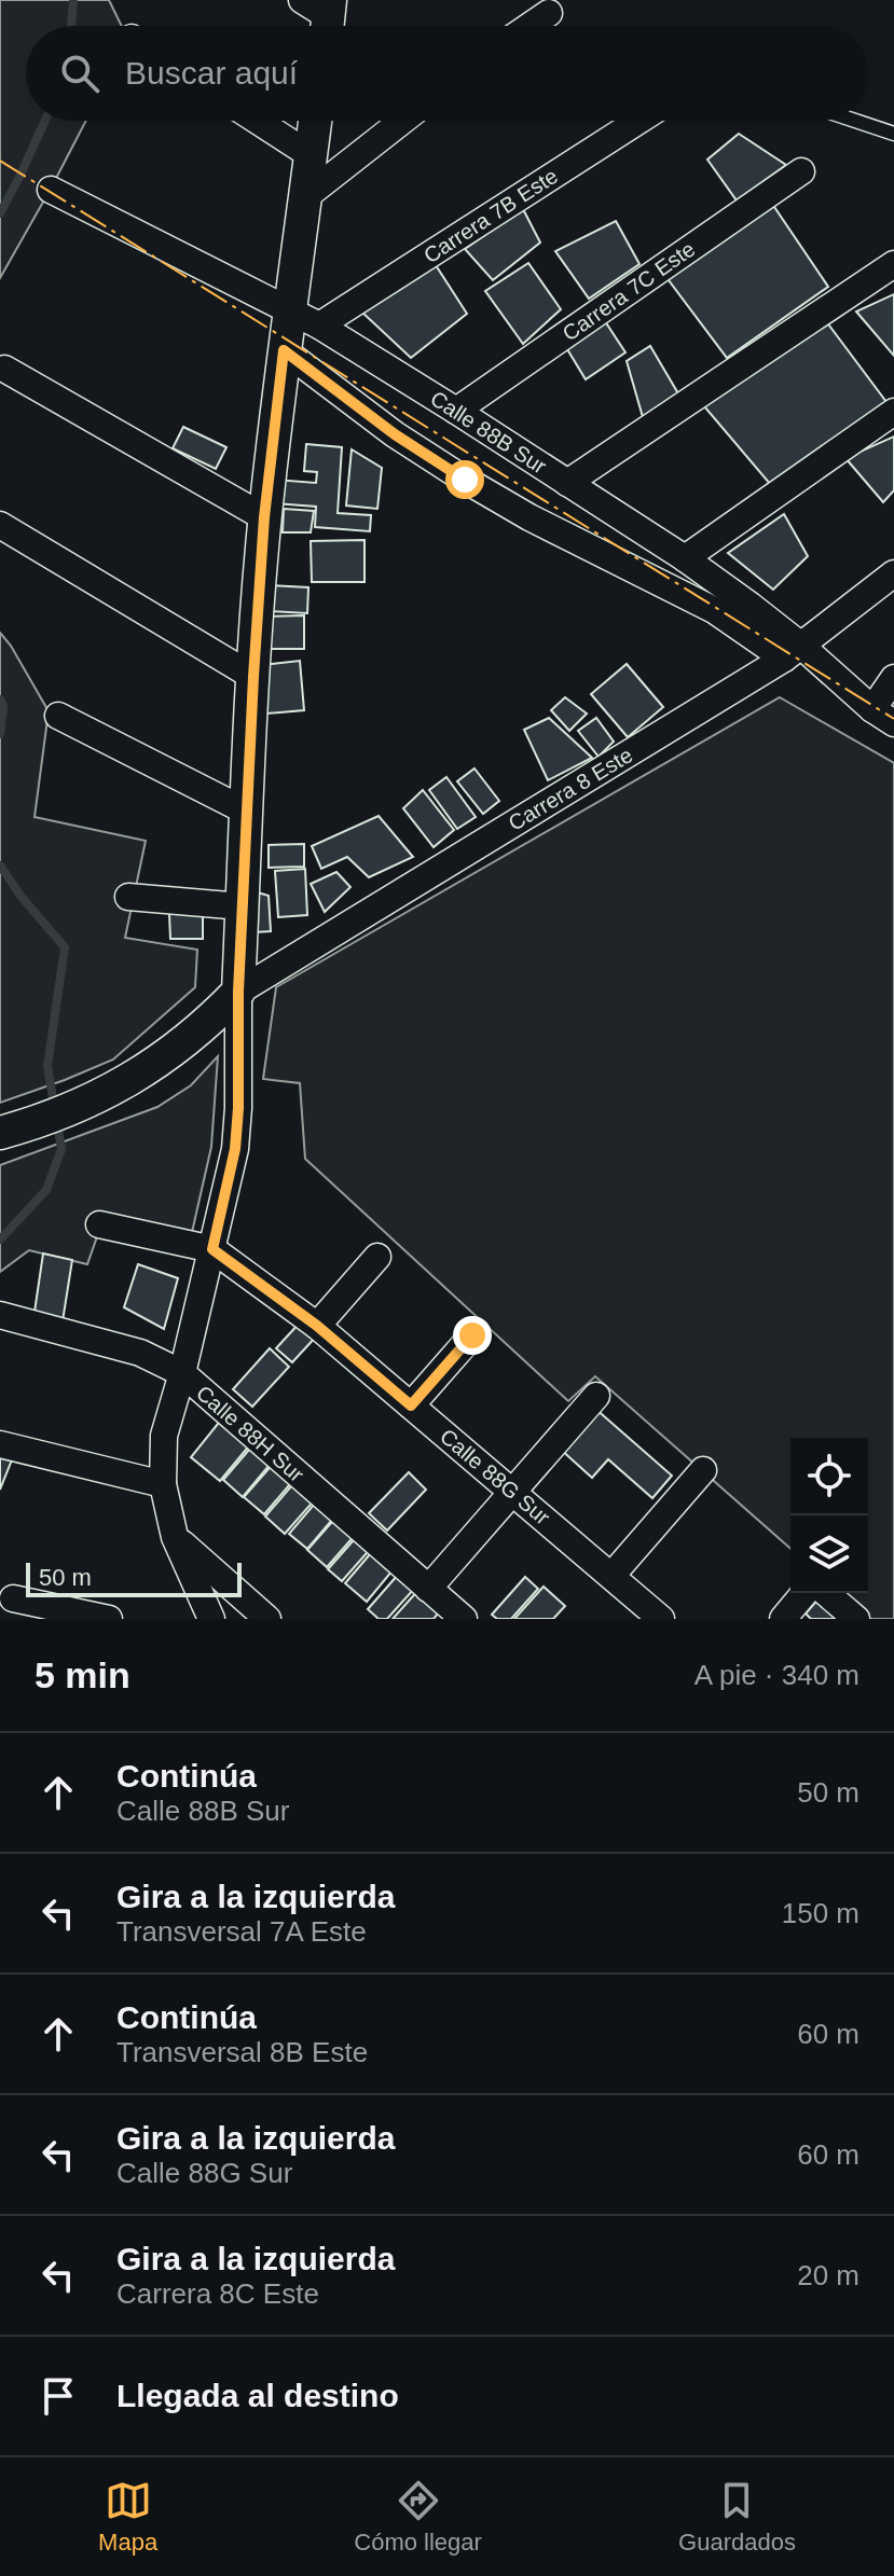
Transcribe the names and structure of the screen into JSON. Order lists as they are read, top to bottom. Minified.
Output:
{"streets":{"street":["Carrera 7B Este","Carrera 7C Este","Calle 88B Sur","Carrera 8 Este","Calle 88H Sur","Calle 88G Sur"]},"crossings":[["Carrera 7B Este","Calle 88B Sur"],["Carrera 7C Este","Calle 88B Sur"],["Calle 88B Sur","Carrera 8 Este"]],"scale_bar":"50 m","page":{"search":"Buscar aquí","scale":"50 m","heading":["5 min","A pie · 340 m"],"list":[["Continúa","Calle 88B Sur","50 m"],["Gira a la izquierda","Transversal 7A Este","150 m"],["Continúa","Transversal 8B Este","60 m"],["Gira a la izquierda","Calle 88G Sur","60 m"],["Gira a la izquierda","Carrera 8C Este","20 m"],"Llegada al destino"],"nav":["Mapa","Cómo llegar","Guardados"]}}
